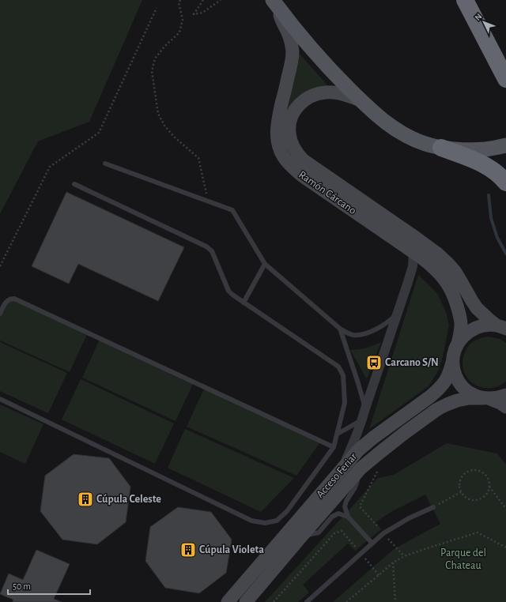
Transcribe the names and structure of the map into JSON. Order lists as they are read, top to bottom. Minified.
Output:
{"streets":{"main road":["Ramón Cárcano","Acceso Feriar"]},"crossings":[["Ramón Cárcano","Acceso Feriar"]],"parks":["Parque del Chateau"],"places":{"bus stop":["Carcano S/N"],"building":["Cúpula Celeste","Cúpula Violeta"]},"scale_bar":"50 m","north":"top left"}
